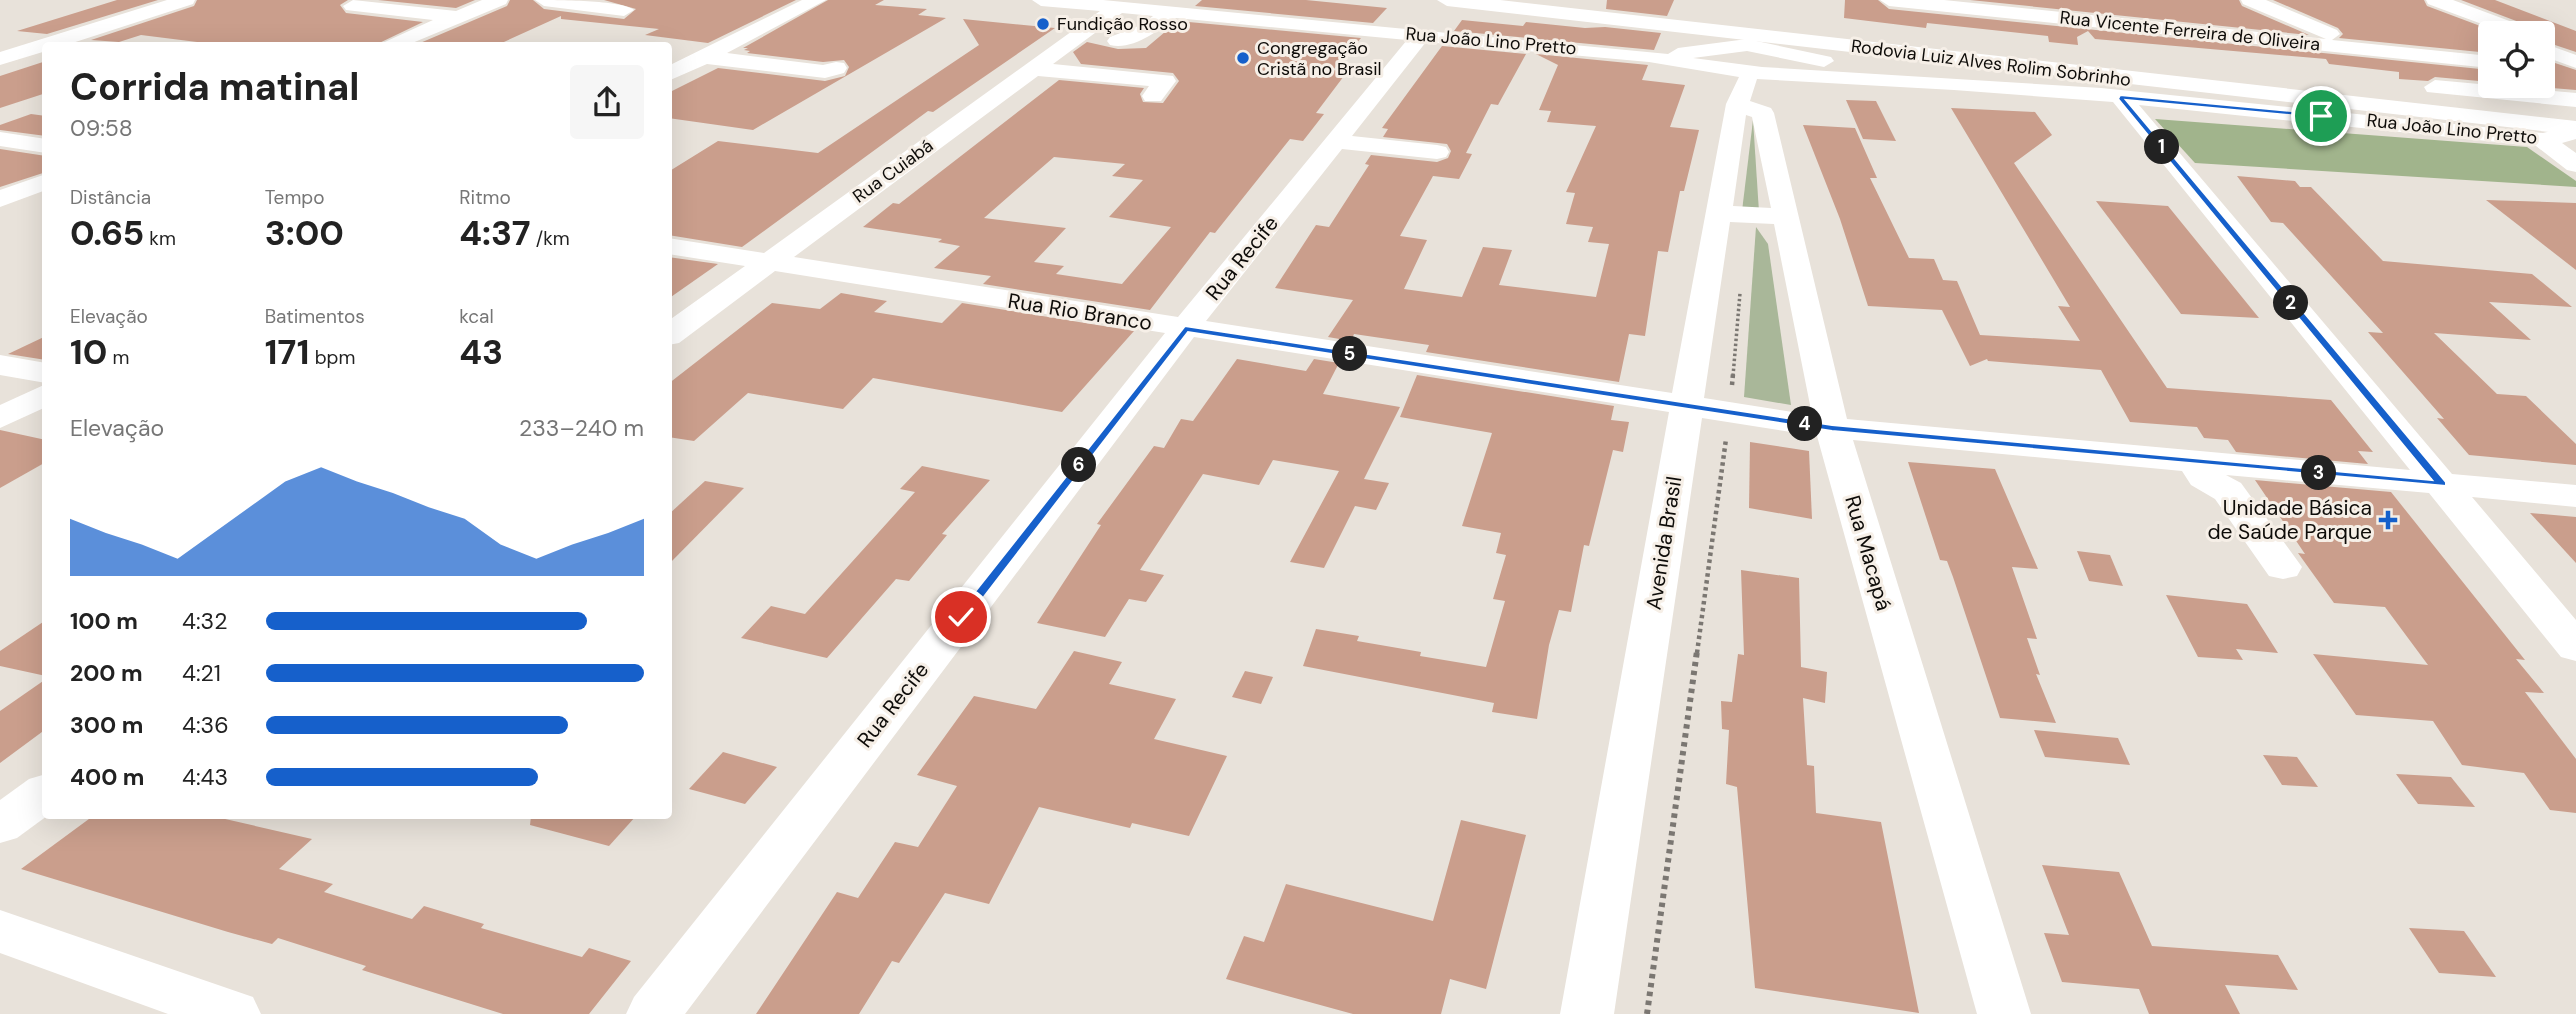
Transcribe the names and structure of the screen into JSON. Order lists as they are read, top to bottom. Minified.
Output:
{"streets":{"highway":["Rodovia Luiz Alves Rolim Sobrinho"],"street":["Rua Vicente Ferreira de Oliveira","Rua João Lino Pretto","Rua Cuiabá","Rua Recife","Rua Rio Branco","Avenida Brasil","Rua Macapá"]},"crossings":[["Rua João Lino Pretto","Rodovia Luiz Alves Rolim Sobrinho"],["Rua João Lino Pretto","Rua Cuiabá"],["Rua João Lino Pretto","Rua Recife"],["Rua João Lino Pretto","Avenida Brasil"],["Rua João Lino Pretto","Rua Macapá"],["Rua Cuiabá","Rua Rio Branco"],["Rua Recife","Rua Rio Branco"],["Rua Rio Branco","Avenida Brasil"],["Rua Rio Branco","Rua Macapá"],["Avenida Brasil","Rua Macapá"]],"places":{"other":["Fundição Rosso","Congregação Cristã no Brasil"],"health":["Unidade Básica de Saúde Parque"]},"page":{"heading":["Corrida matinal","09:58"],"pins":["1","2","5","4","6","3"],"stats":[["Distância","0.65 km"],["Tempo","3:00"],["Ritmo","4:37 /km"],["Elevação","10 m"],["Batimentos","171 bpm"],["kcal","43"]],"chart":["Elevação","233–240 m"],"list":[{"name":"100 m","note":"4:32"},{"name":"200 m","note":"4:21"},{"name":"300 m","note":"4:36"},{"name":"400 m","note":"4:43"}]}}
